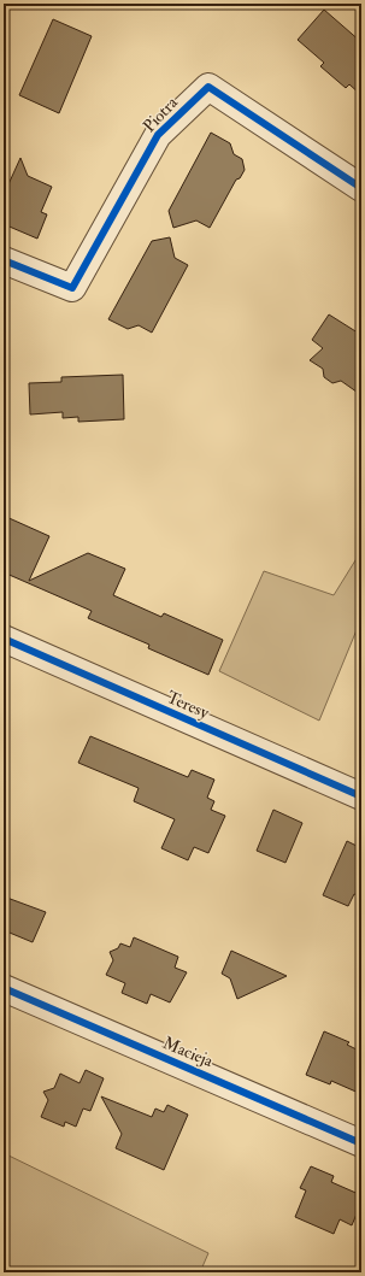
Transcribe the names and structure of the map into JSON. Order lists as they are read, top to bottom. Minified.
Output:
{"streets":{"street":["Piotra","Teresy","Macieja"]}}
